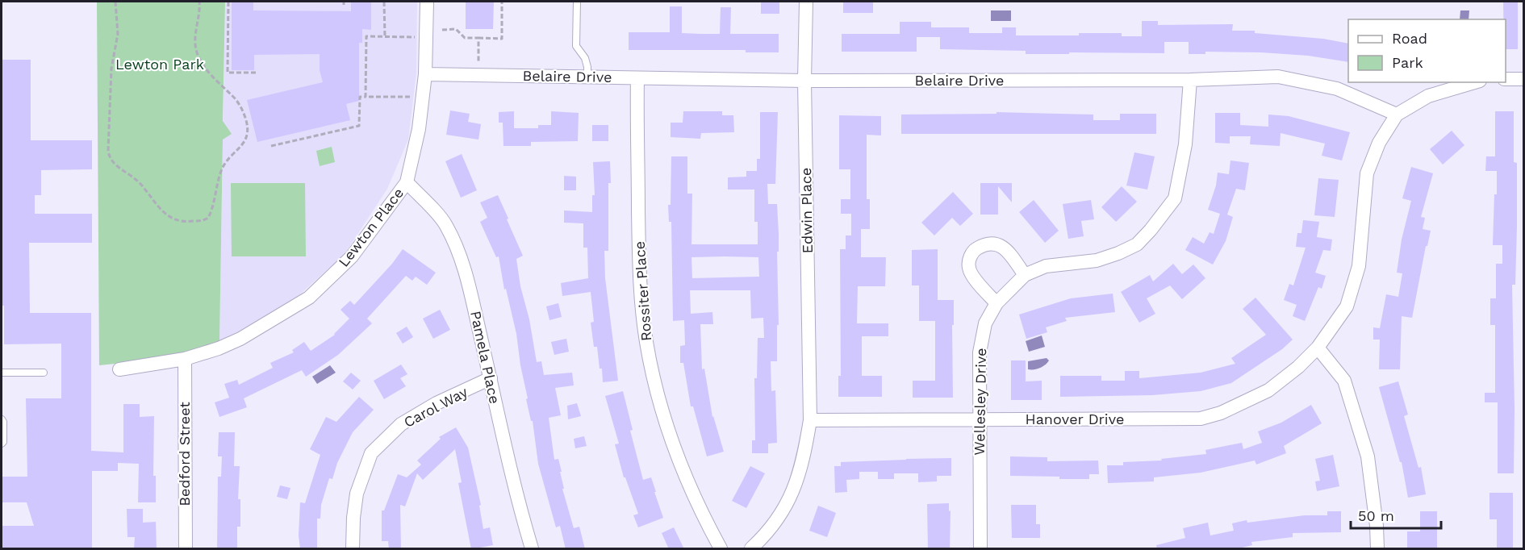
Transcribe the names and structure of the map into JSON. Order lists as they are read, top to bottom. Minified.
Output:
{"streets":{"street":["Belaire Drive","Edwin Place","Lewton Place","Rossiter Place","Pamela Place","Wellesley Drive","Carol Way","Hanover Drive","Bedford Street"]},"crossings":[["Belaire Drive","Edwin Place"],["Belaire Drive","Lewton Place"],["Belaire Drive","Rossiter Place"],["Belaire Drive","Wellesley Drive"],["Belaire Drive","Hanover Drive"],["Edwin Place","Hanover Drive"],["Lewton Place","Pamela Place"],["Lewton Place","Bedford Street"],["Pamela Place","Carol Way"],["Wellesley Drive","Hanover Drive"]],"parks":["Lewton Park"],"legend":["Road","Park"],"scale_bar":"50 m"}
